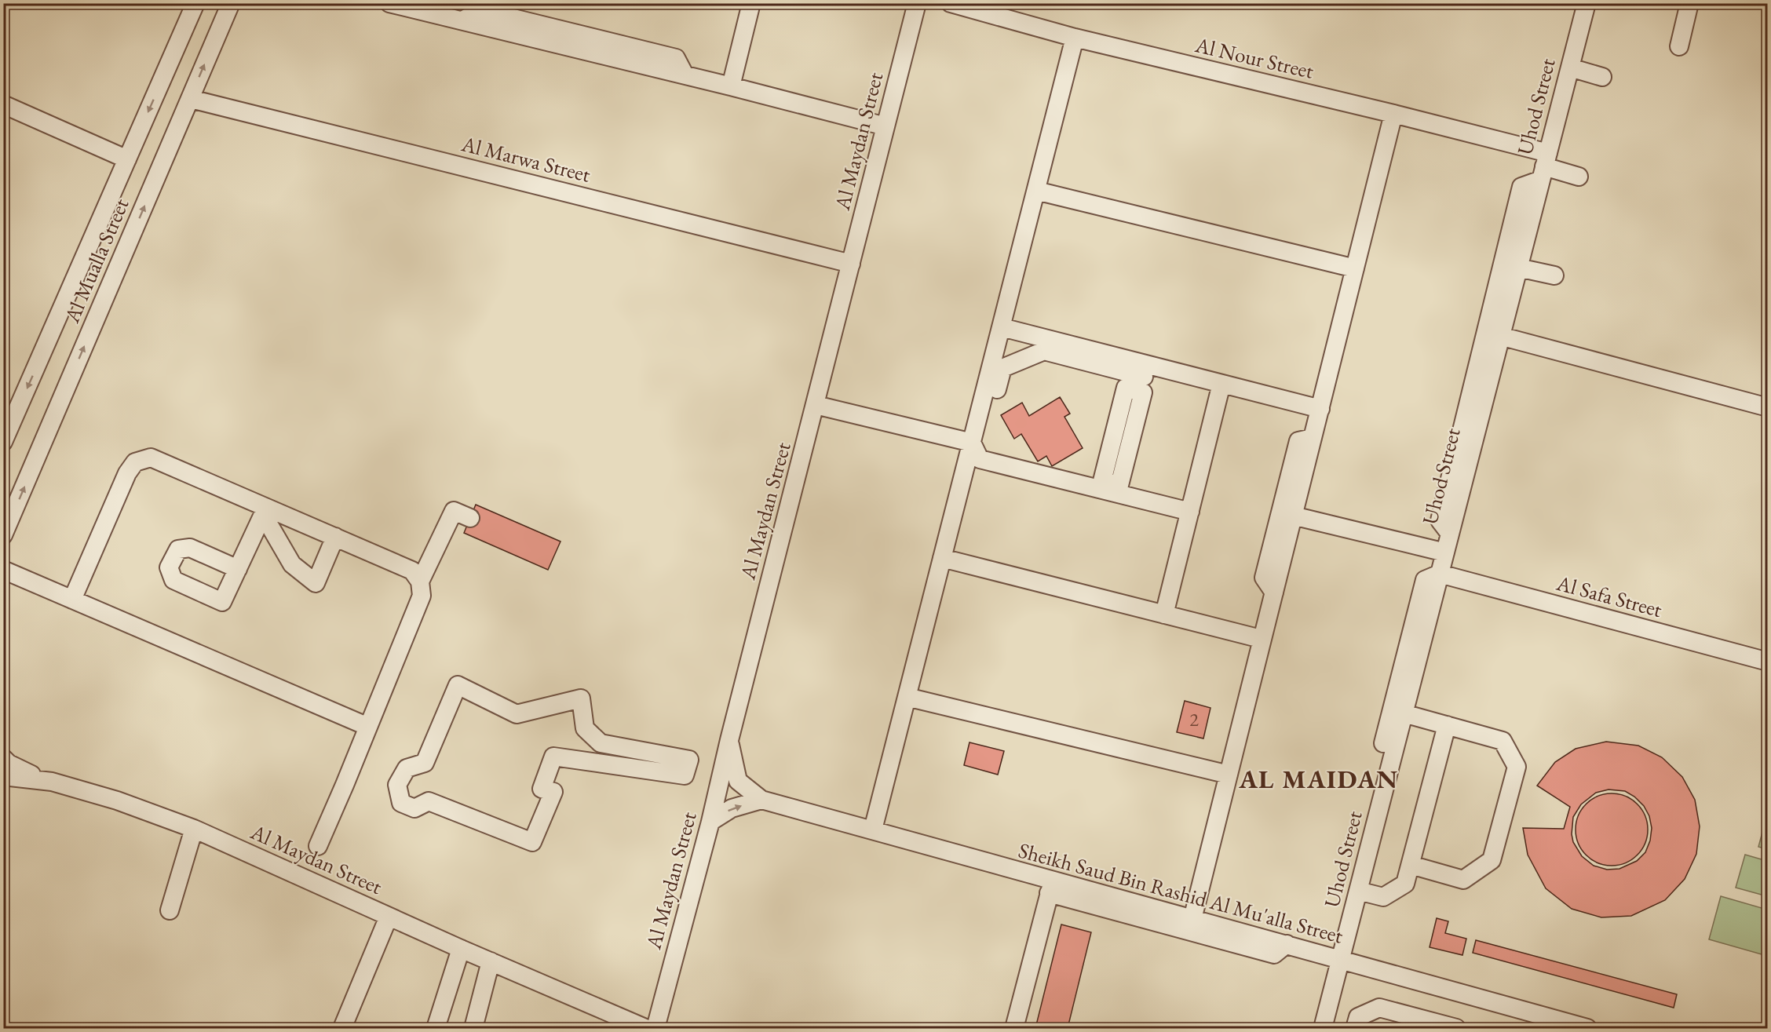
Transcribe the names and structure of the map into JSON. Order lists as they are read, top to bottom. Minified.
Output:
{"streets":{"street":["Al Nour Street","Uhod Street","Al Maydan Street","Al Marwa Street","Al Mualla Street","Al Safa Street","Sheikh Saud Bin Rashid Al Mu'alla Street"]},"crossings":[["Al Nour Street","Uhod Street"],["Uhod Street","Al Safa Street"],["Uhod Street","Sheikh Saud Bin Rashid Al Mu'alla Street"],["Al Maydan Street","Al Marwa Street"],["Al Maydan Street","Sheikh Saud Bin Rashid Al Mu'alla Street"],["Al Marwa Street","Al Mualla Street"]],"districts":["AL MAIDAN"],"house_numbers":["2"]}
